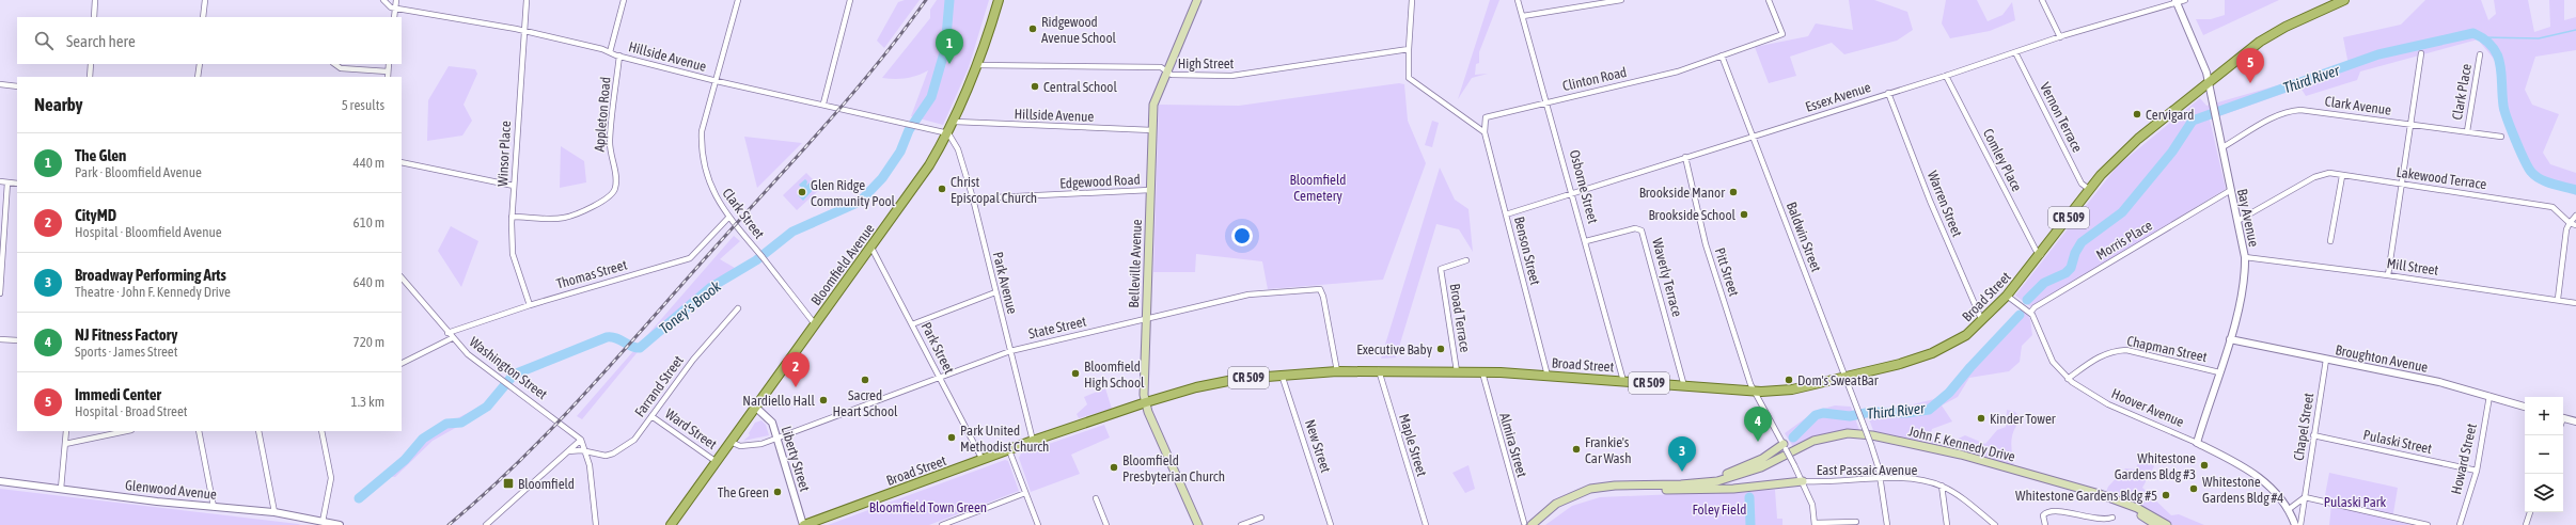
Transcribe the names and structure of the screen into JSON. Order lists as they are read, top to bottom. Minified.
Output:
{"streets":{"main road":["CR 509","Belleville Avenue","Bloomfield Avenue","Broad Street","John F. Kennedy Drive"],"street":["Hillside Avenue","High Street","Clinton Road","Clark Place","Essex Avenue","Clark Avenue","Appleton Road","Vernon Terrace","Winsor Place","Comley Place","Lakewood Terrace","Edgewood Road","Osborne Street","Warren Street","Clark Street","Bay Avenue","Baldwin Street","Morris Place","Benson Street","Mill Street","Pitt Street","Thomas Street","Waverly Terrace","Park Avenue","Broad Terrace","State Street","Park Street","Chapman Street","Broughton Avenue","Washington Street","Farrand Street","Hoover Avenue","Chapel Street","Ward Street","Pulaski Street","Maple Street","Almira Street","New Street","Liberty Street","Howard Street","East Passaic Avenue","Glenwood Avenue"]},"crossings":[["Hillside Avenue","Appleton Road"],["Hillside Avenue","Winsor Place"],["Hillside Avenue","Clark Street"],["Hillside Avenue","Belleville Avenue"],["Hillside Avenue","Bloomfield Avenue"],["Hillside Avenue","Park Avenue"],["High Street","Belleville Avenue"],["High Street","Bloomfield Avenue"],["Clinton Road","Osborne Street"],["Clinton Road","Baldwin Street"],["Clinton Road","Benson Street"],["Clark Place","Clark Avenue"],["Essex Avenue","Vernon Terrace"],["Essex Avenue","Comley Place"],["Essex Avenue","Osborne Street"],["Essex Avenue","Warren Street"],["Essex Avenue","Bay Avenue"],["Essex Avenue","Baldwin Street"],["Essex Avenue","Benson Street"],["Essex Avenue","Pitt Street"],["Clark Avenue","Bay Avenue"],["Appleton Road","Winsor Place"],["Vernon Terrace","Broad Street"],["Winsor Place","Thomas Street"],["Comley Place","Broad Street"],["Lakewood Terrace","Bay Avenue"],["Edgewood Road","Belleville Avenue"],["Edgewood Road","Park Avenue"],["Osborne Street","Waverly Terrace"],["Osborne Street","Broad Street"],["Warren Street","Broad Street"],["Clark Street","Bloomfield Avenue"],["Clark Street","Thomas Street"],["Bay Avenue","Morris Place"],["Bay Avenue","Mill Street"],["Bay Avenue","Broad Street"],["Bay Avenue","Chapman Street"],["Bay Avenue","Broughton Avenue"],["Bay Avenue","Hoover Avenue"],["Baldwin Street","Broad Street"],["Baldwin Street","East Passaic Avenue"],["Morris Place","Hoover Avenue"],["Benson Street","Broad Street"],["Belleville Avenue","Broad Street"],["Belleville Avenue","State Street"],["Bloomfield Avenue","Park Avenue"],["Bloomfield Avenue","State Street"],["Bloomfield Avenue","Park Street"],["Bloomfield Avenue","Ward Street"],["Bloomfield Avenue","Liberty Street"],["Pitt Street","Broad Street"],["Pitt Street","East Passaic Avenue"],["Thomas Street","Washington Street"],["Waverly Terrace","Broad Street"],["Park Avenue","Broad Street"],["Park Avenue","State Street"],["Broad Street","Broad Terrace"],["Broad Street","State Street"],["Broad Street","Park Street"],["Broad Street","Hoover Avenue"],["Broad Street","Maple Street"],["Broad Street","Almira Street"],["Broad Street","New Street"],["Broad Street","Liberty Street"],["State Street","Park Street"],["State Street","Liberty Street"],["Chapman Street","Hoover Avenue"],["Broughton Avenue","Chapel Street"],["Broughton Avenue","Howard Street"],["Washington Street","Farrand Street"],["Farrand Street","Ward Street"],["Chapel Street","Pulaski Street"],["Pulaski Street","Howard Street"],["John F. Kennedy Drive","Almira Street"]],"water":["Third River","Toney's Brook"],"parks":["Bloomfield Cemetery","Pulaski Park","Bloomfield Town Green","Foley Field"],"places":{"other":["Ridgewood Avenue School","Central School","Cervigard","Christ Episcopal Church","Glen Ridge Community Pool","Brookside Manor","Brookside School","Executive Baby","Bloomfield High School","Sacred Heart School","Dom's SweatBar","Nardiello Hall","Kinder Tower","Park United Methodist Church","Frankie's Car Wash","Whitestone Gardens Bldg #3","Bloomfield Presbyterian Church","Whitestone Gardens Bldg #4","The Green","Whitestone Gardens Bldg #5"],"transit":["Bloomfield"]},"page":{"search":"Search here","pins":["1","5","2","4","3"],"heading":["Nearby","5 results"],"list":[{"mark":"1","name":"The Glen","note":"Park · Bloomfield Avenue","value":"440 m"},{"mark":"2","name":"CityMD","note":"Hospital · Bloomfield Avenue","value":"610 m"},{"mark":"3","name":"Broadway Performing Arts","note":"Theatre · John F. Kennedy Drive","value":"640 m"},{"mark":"4","name":"NJ Fitness Factory","note":"Sports · James Street","value":"720 m"},{"mark":"5","name":"Immedi Center","note":"Hospital · Broad Street","value":"1.3 km"}],"map_buttons":["+","−"]}}
